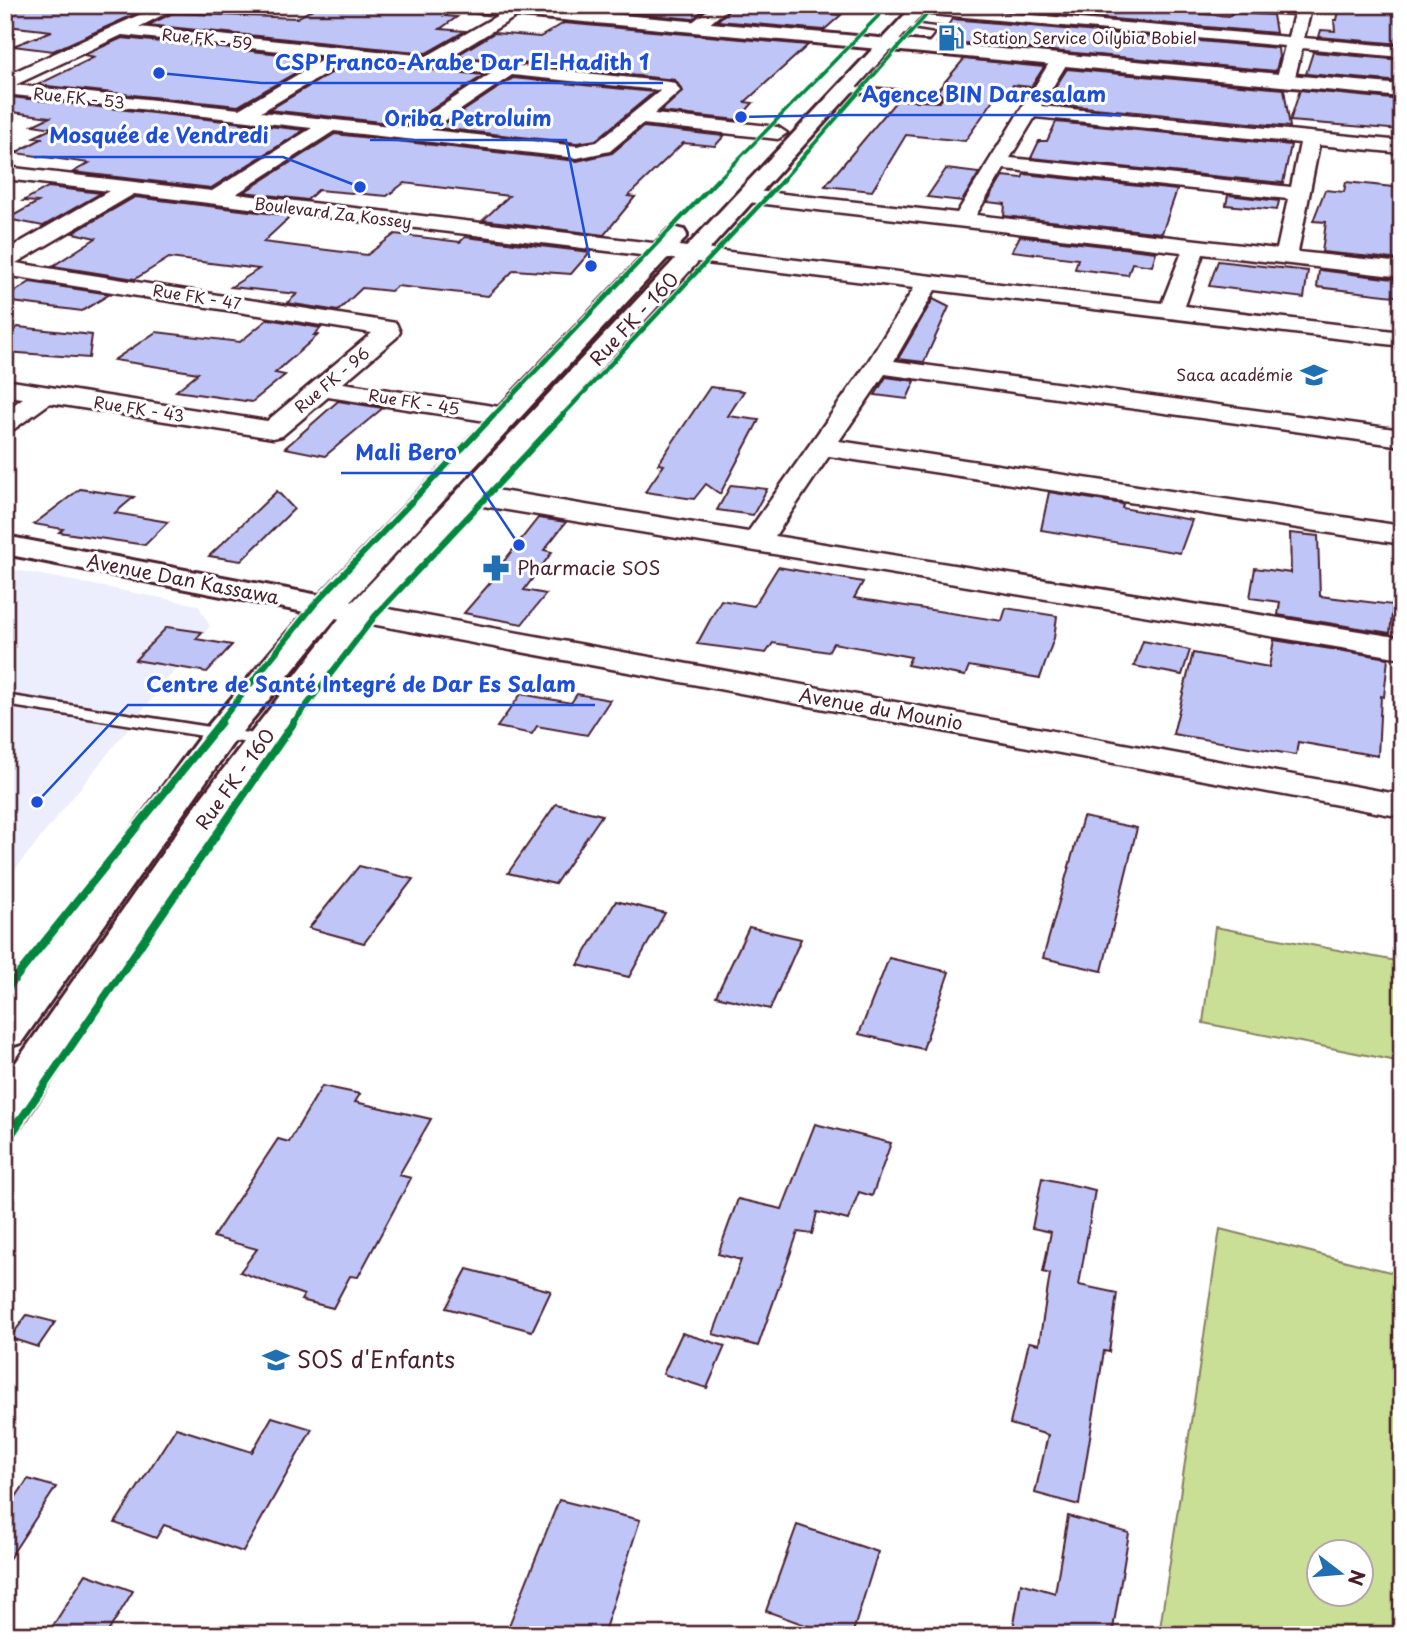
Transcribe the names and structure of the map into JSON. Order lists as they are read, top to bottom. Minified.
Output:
{"streets":{"main road":["Rue FK - 160","Avenue Dan Kassawa"],"street":["Rue FK - 59","Rue FK - 53","Boulevard Za Kossey","Rue FK - 47","Rue FK - 96","Rue FK - 45","Rue FK - 43","Avenue du Mounio"]},"crossings":[["Rue FK - 59","Rue FK - 53"],["Boulevard Za Kossey","Rue FK - 160"],["Rue FK - 47","Rue FK - 96"],["Rue FK - 160","Rue FK - 45"],["Rue FK - 160","Avenue Dan Kassawa"],["Rue FK - 160","Avenue du Mounio"],["Rue FK - 96","Rue FK - 45"],["Rue FK - 96","Rue FK - 43"],["Avenue Dan Kassawa","Avenue du Mounio"]],"places":{"fuel station":["Station Service Oilybia Bobiel"],"other":["CSP Franco-Arabe Dar El-Hadith 1","Agence BIN Daresalam","Mosquée de Vendredi","Oriba Petroluim","Mali Bero","Centre de Santé Integré de Dar Es Salam"],"school or university":["Saca académie","SOS d'Enfants"],"pharmacy":["Pharmacie SOS"]},"north":"right"}
